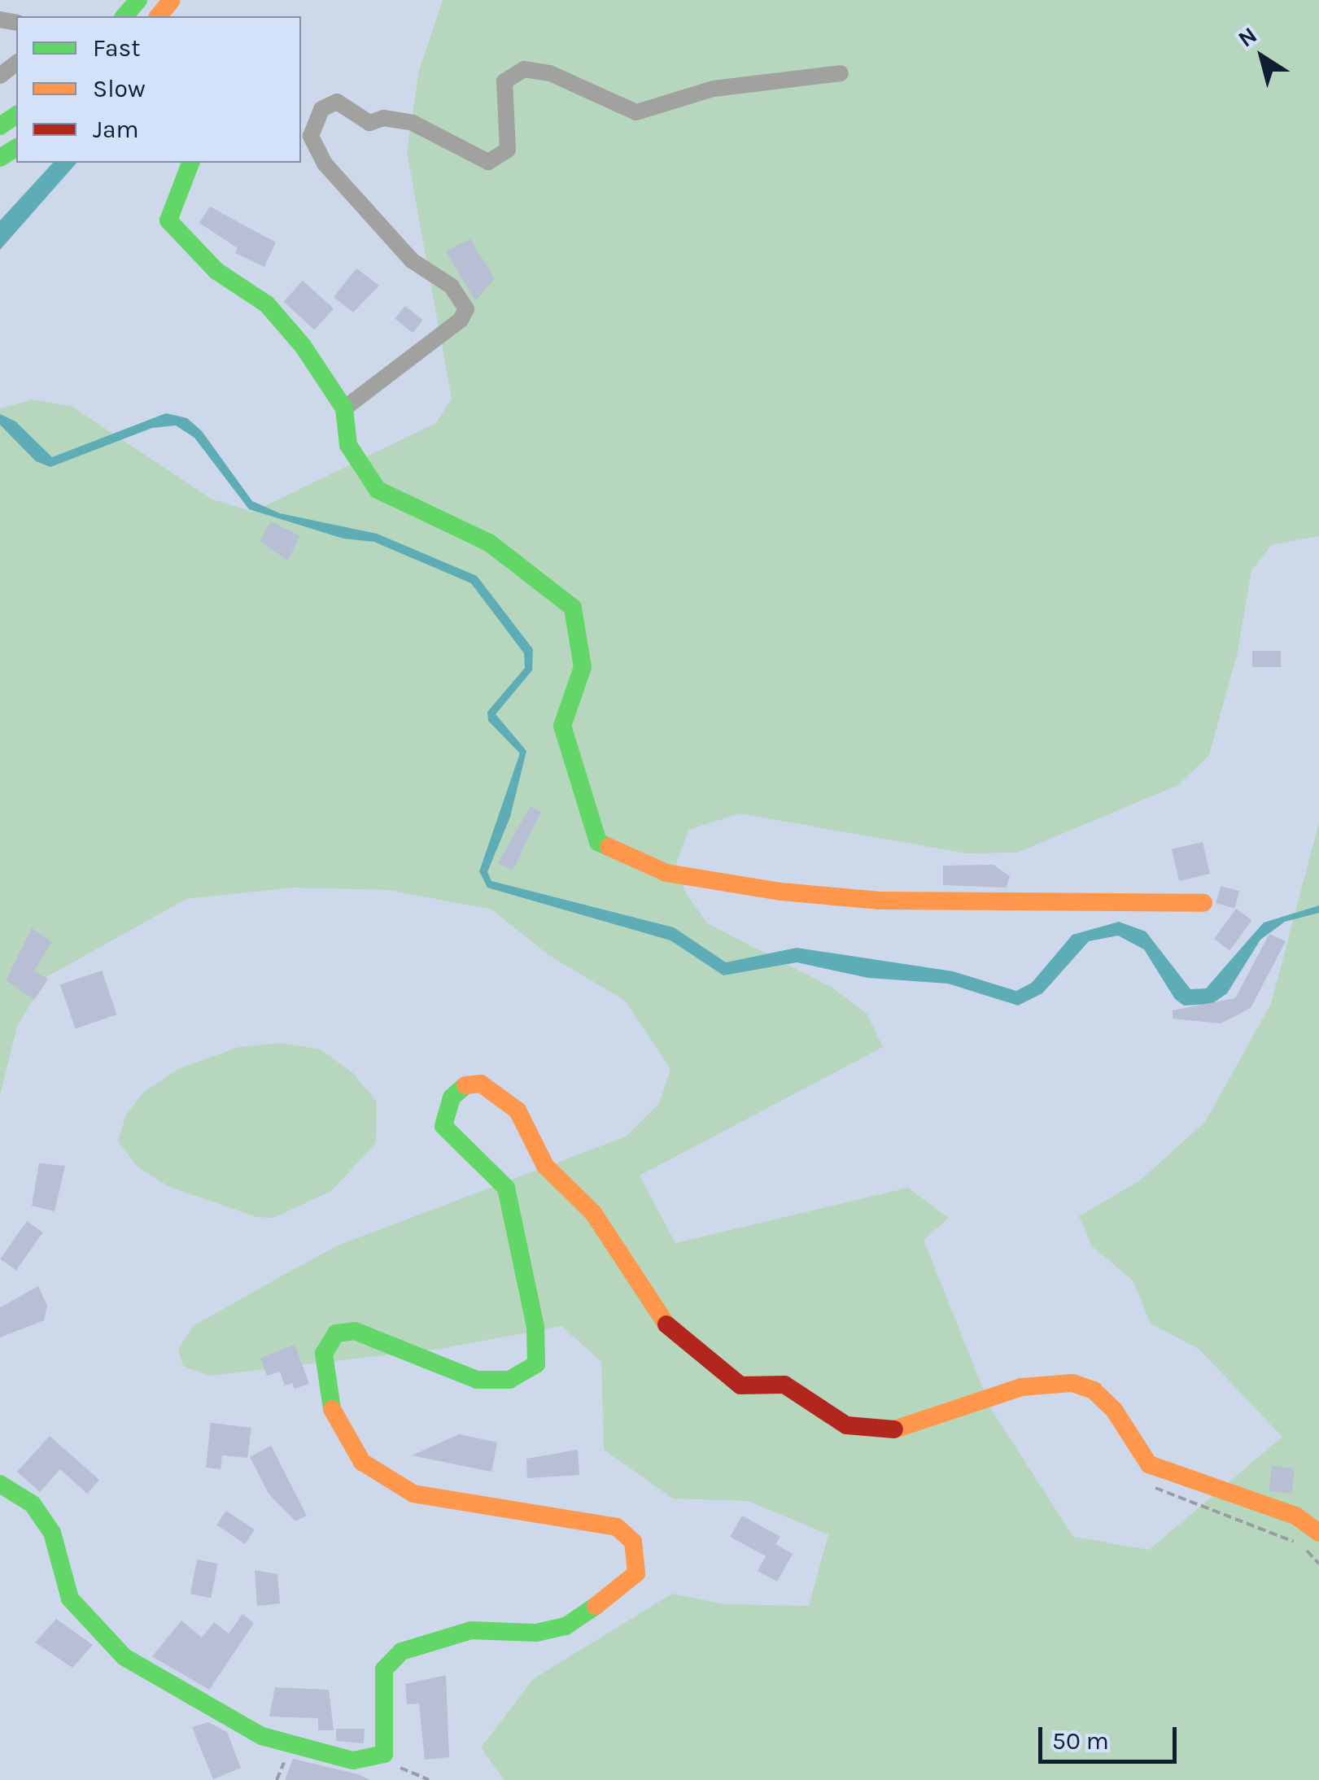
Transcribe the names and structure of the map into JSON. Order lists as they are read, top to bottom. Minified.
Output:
{"legend":["Fast","Slow","Jam"],"scale_bar":"50 m","north":"top left"}
